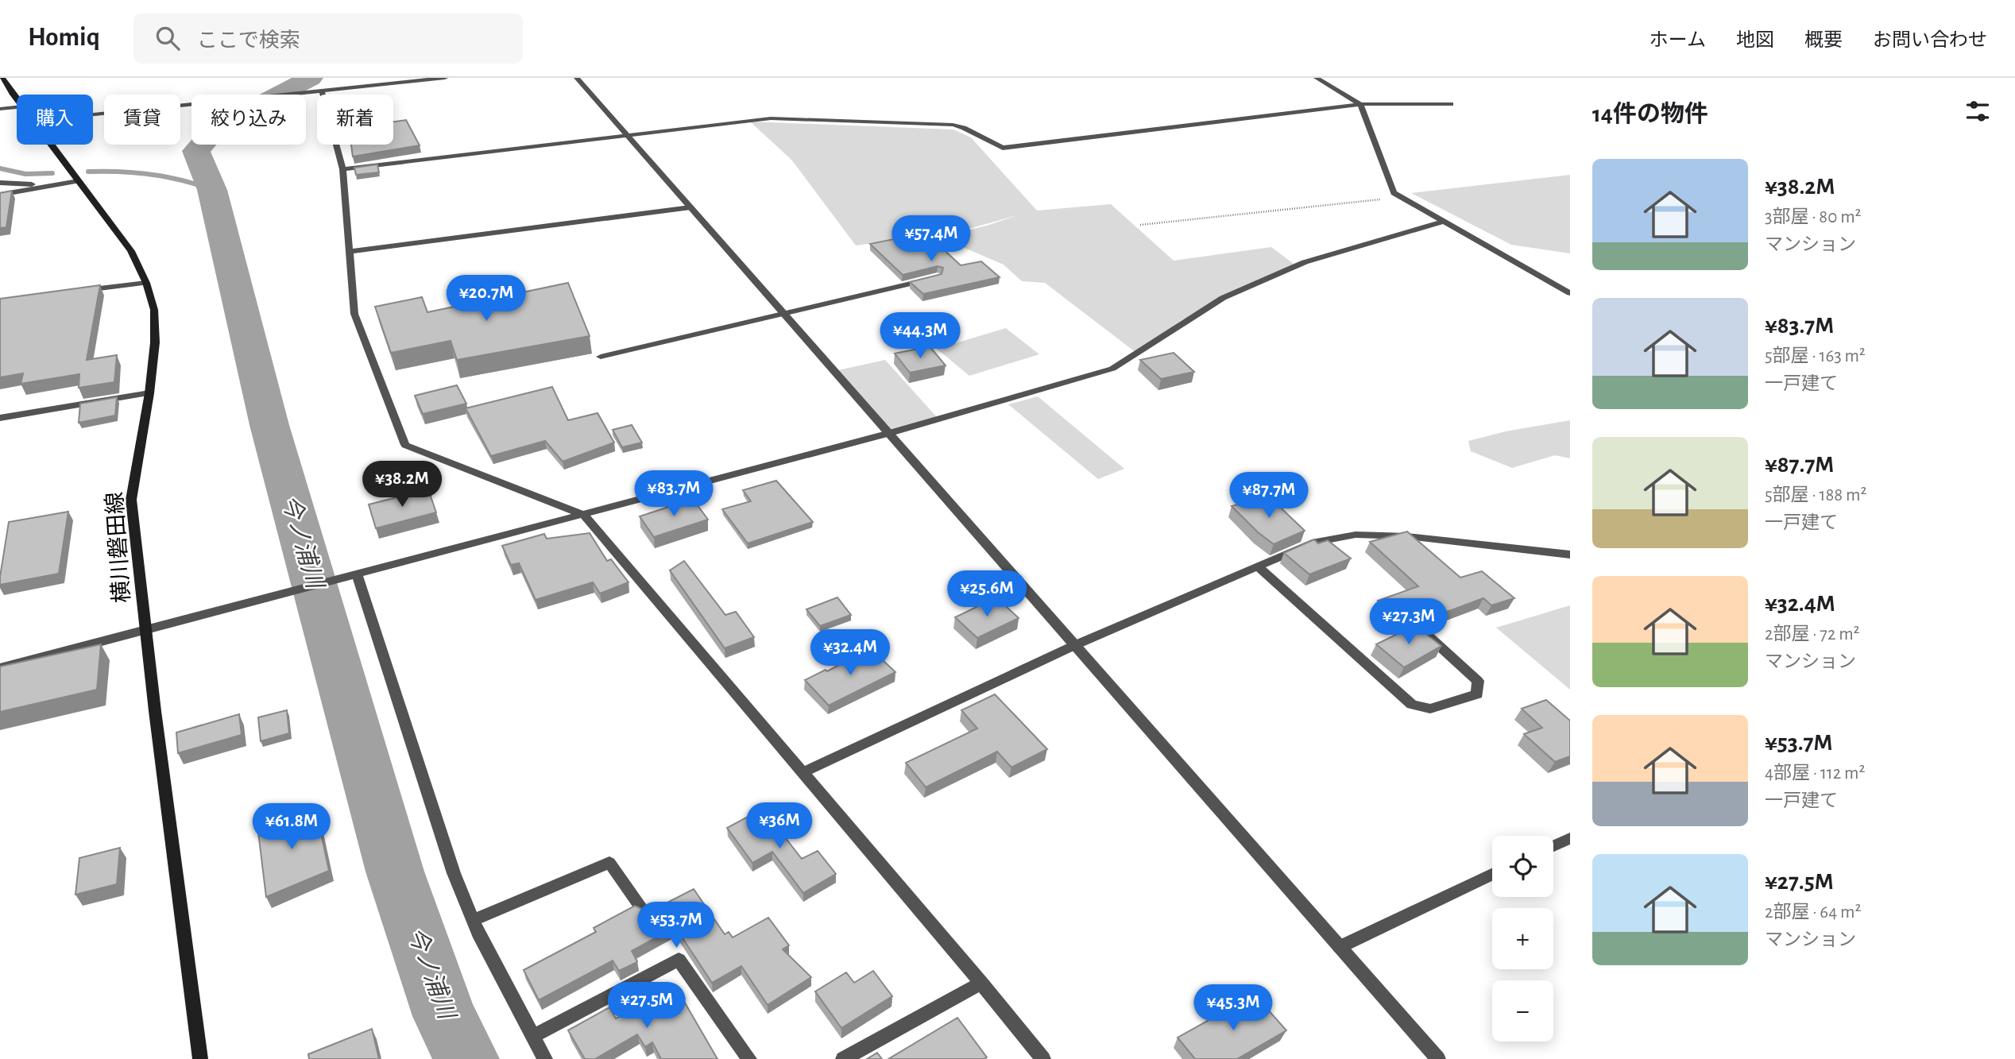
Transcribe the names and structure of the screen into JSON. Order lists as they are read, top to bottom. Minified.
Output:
{"streets":{"main road":["横川磐田線"]},"water":["今ノ浦川"],"page":{"header":"Homiq","search":"ここで検索","nav":["ホーム","地図","概要","お問い合わせ"],"heading":"14件の物件","chip":["購入","賃貸","絞り込み","新着"],"list":[{"name":"¥38.2M","note":"3部屋 · 80 m² · マンション"},{"name":"¥83.7M","note":"5部屋 · 163 m² · 一戸建て"},{"name":"¥87.7M","note":"5部屋 · 188 m² · 一戸建て"},{"name":"¥32.4M","note":"2部屋 · 72 m² · マンション"},{"name":"¥53.7M","note":"4部屋 · 112 m² · 一戸建て"},{"name":"¥27.5M","note":"2部屋 · 64 m² · マンション"}],"price":["¥57.4M","¥20.7M","¥44.3M","¥38.2M","¥83.7M","¥87.7M","¥25.6M","¥27.3M","¥32.4M","¥36M","¥61.8M","¥53.7M","¥27.5M","¥45.3M"],"map_buttons":["+","−"]}}
